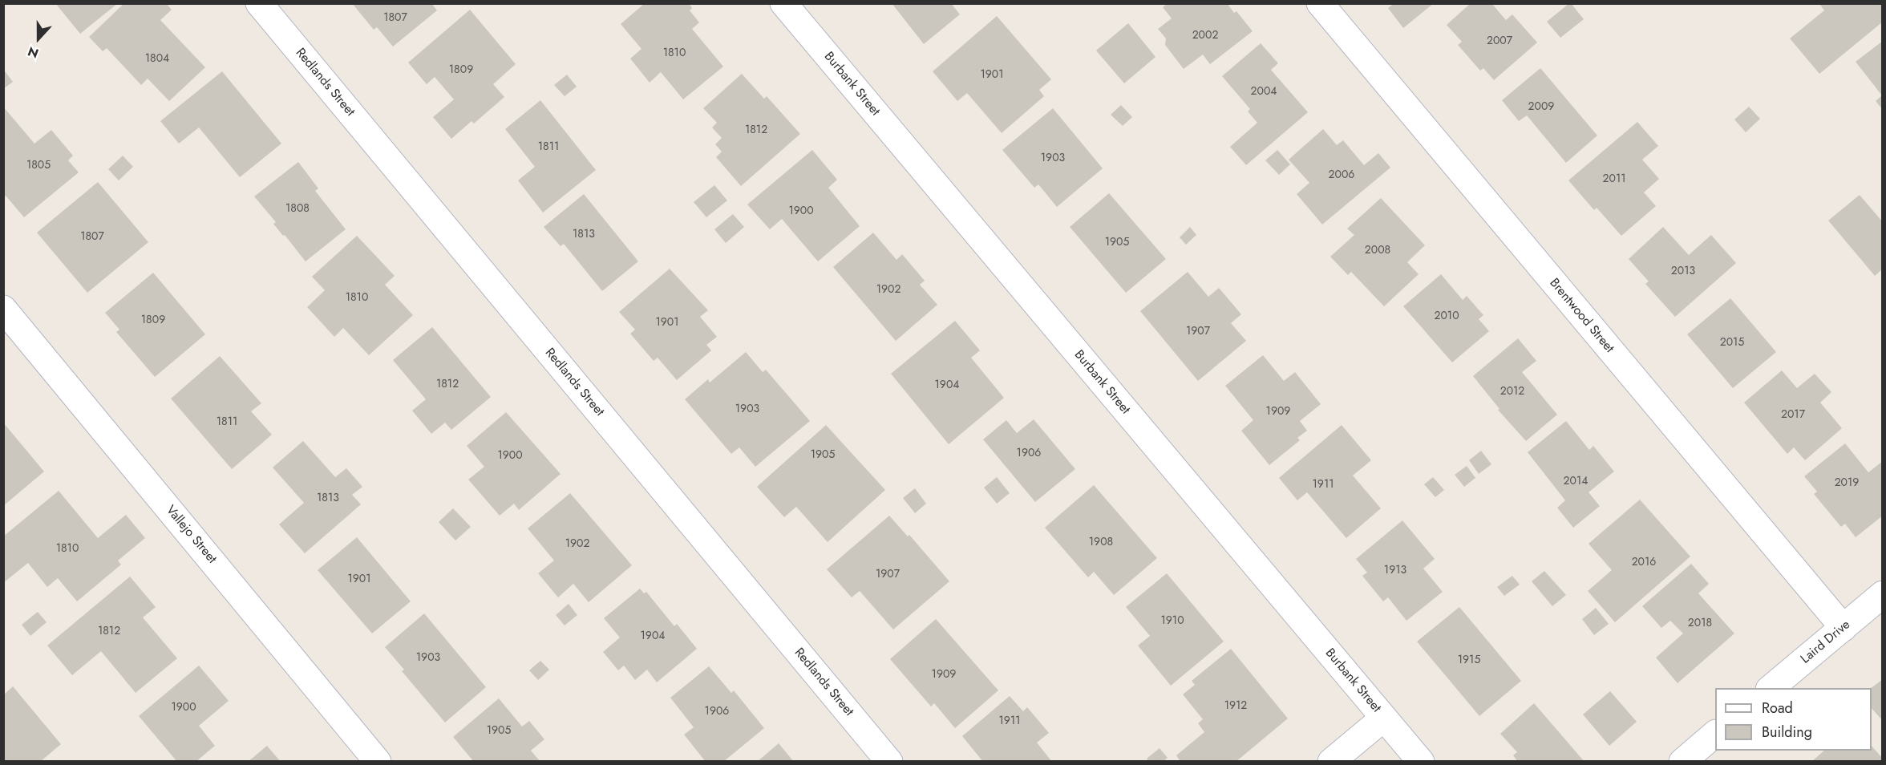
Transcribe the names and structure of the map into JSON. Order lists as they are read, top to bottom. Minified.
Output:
{"streets":{"street":["Redlands Street","Burbank Street","Brentwood Street","Vallejo Street","Laird Drive"]},"crossings":[["Brentwood Street","Laird Drive"]],"house_numbers":["1807","2002","2007","1810","1804","1809","1901","2004","2009","1812","1811","1903","1805","2006","2011","1808","1900","1813","1807","1905","2008","2013","1902","1810","2010","1809","1901","1907","2015","1812","1904","2012","1903","1909","2017","1811","1906","1905","1900","2014","2019","1911","1813","1908","1902","1810","2016","1913","1907","1901","1910","2018","1812","1904","1903","1915","1909","1912","1900","1906","1911","1905"],"legend":["Road","Building"],"north":"bottom"}
